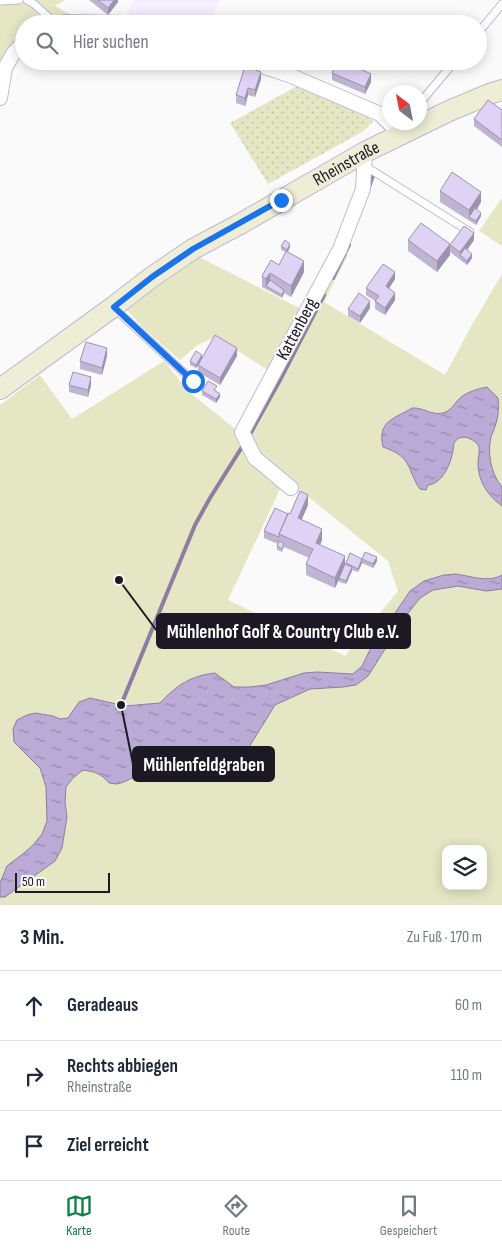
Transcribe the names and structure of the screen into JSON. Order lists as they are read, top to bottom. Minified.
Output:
{"streets":{"main road":["Rheinstraße"],"street":["Kattenberg"]},"crossings":[["Rheinstraße","Kattenberg"]],"places":["Mühlenhof Golf & Country Club e.V.","Mühlenfeldgraben"],"scale_bar":"50 m","north":"top left","page":{"search":"Hier suchen","scale":"50 m","heading":["3 Min.","Zu Fuß · 170 m"],"list":[["Geradeaus","60 m"],["Rechts abbiegen","Rheinstraße","110 m"],"Ziel erreicht"],"nav":["Karte","Route","Gespeichert"]}}
